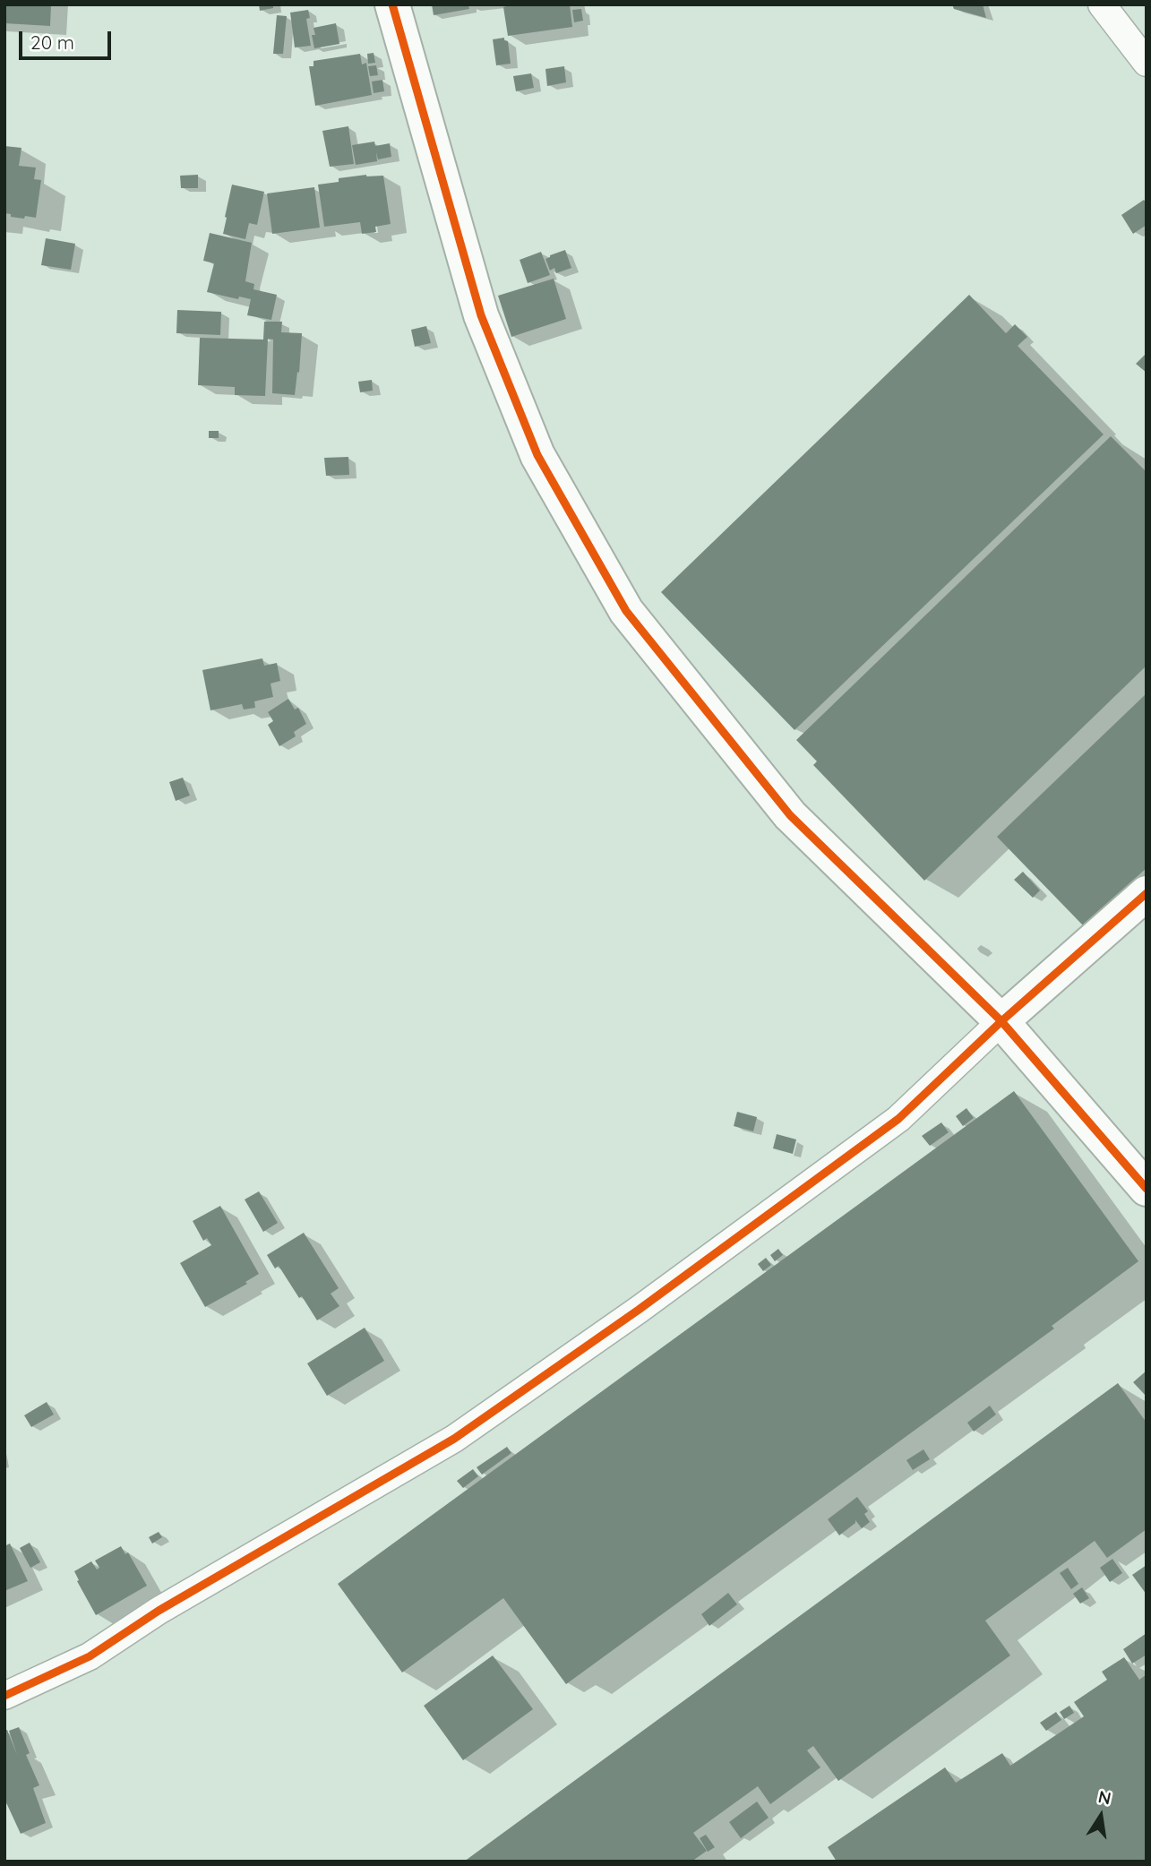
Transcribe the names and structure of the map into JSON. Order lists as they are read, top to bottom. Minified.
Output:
{"scale_bar":"20 m","north":"top"}
